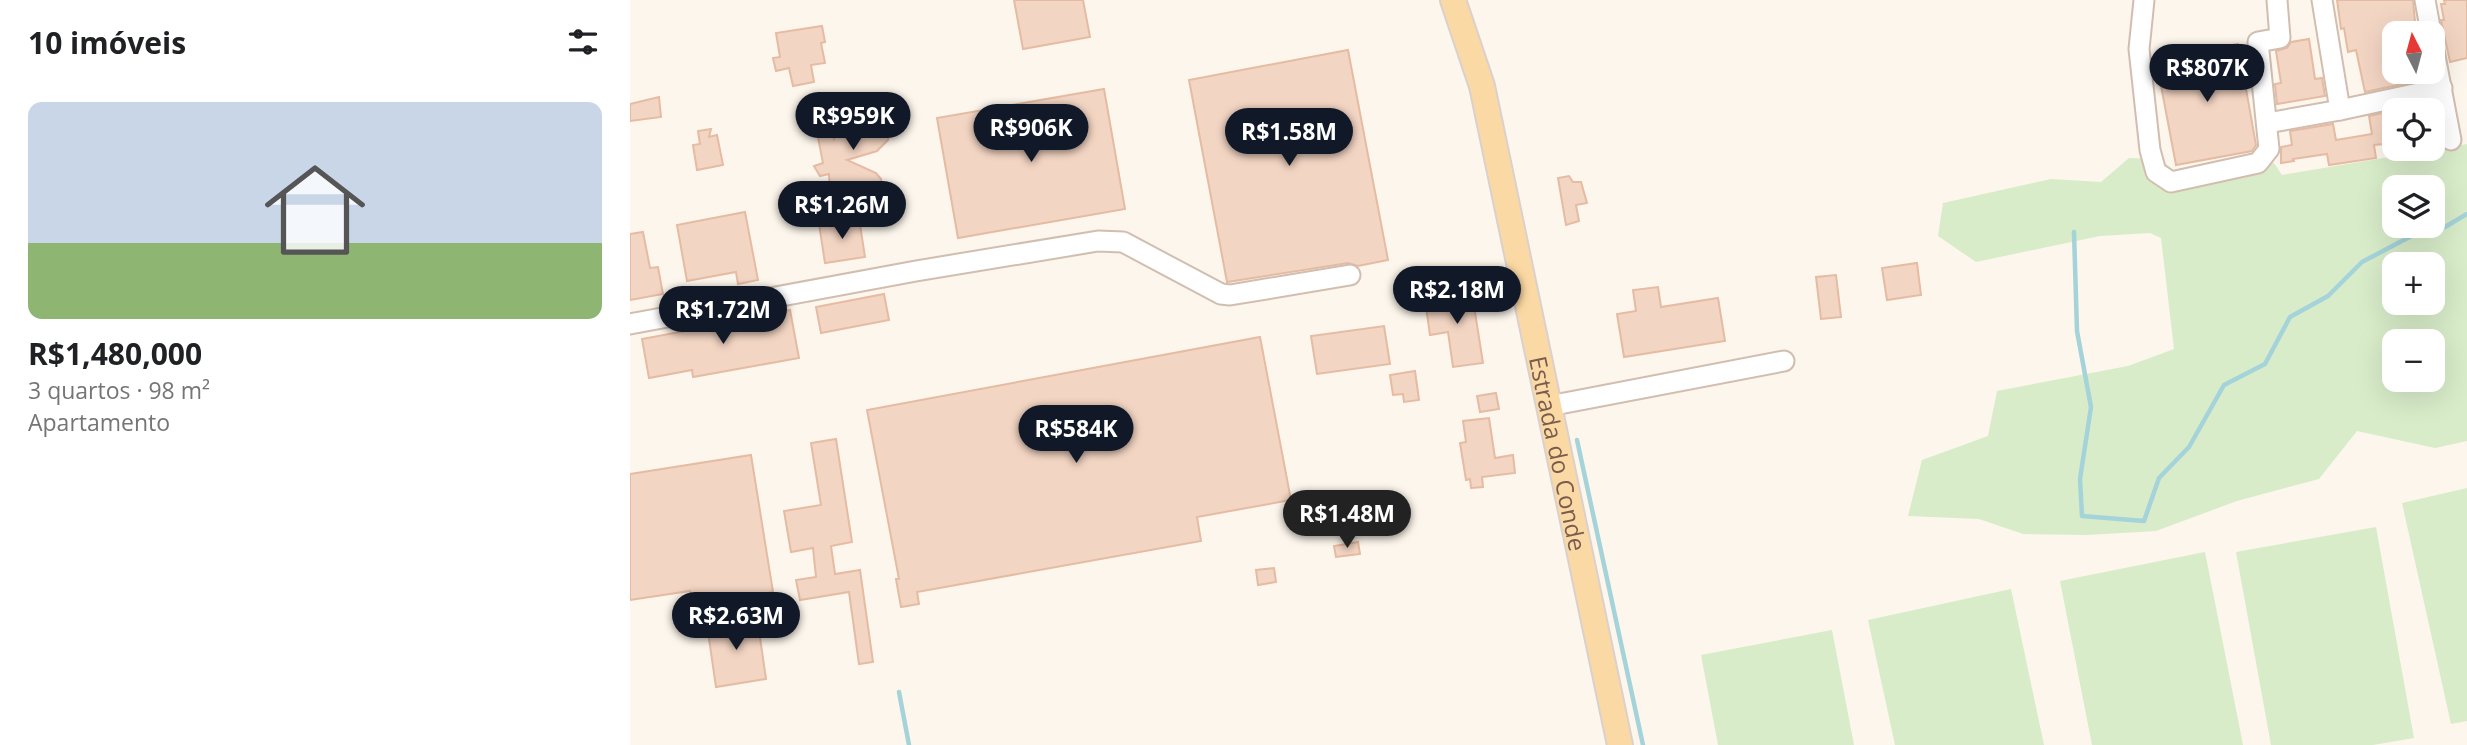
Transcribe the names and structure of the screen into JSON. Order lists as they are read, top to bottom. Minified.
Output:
{"streets":{"main road":["Estrada do Conde"]},"north":"top","page":{"heading":"10 imóveis","map_buttons":["+","−"],"price":["R$807K","R$959K","R$906K","R$1.58M","R$1.26M","R$2.18M","R$1.72M","R$584K","R$1.48M","R$2.63M"],"list":[{"name":"R$1,480,000","note":"3 quartos · 98 m² · Apartamento"}]}}
